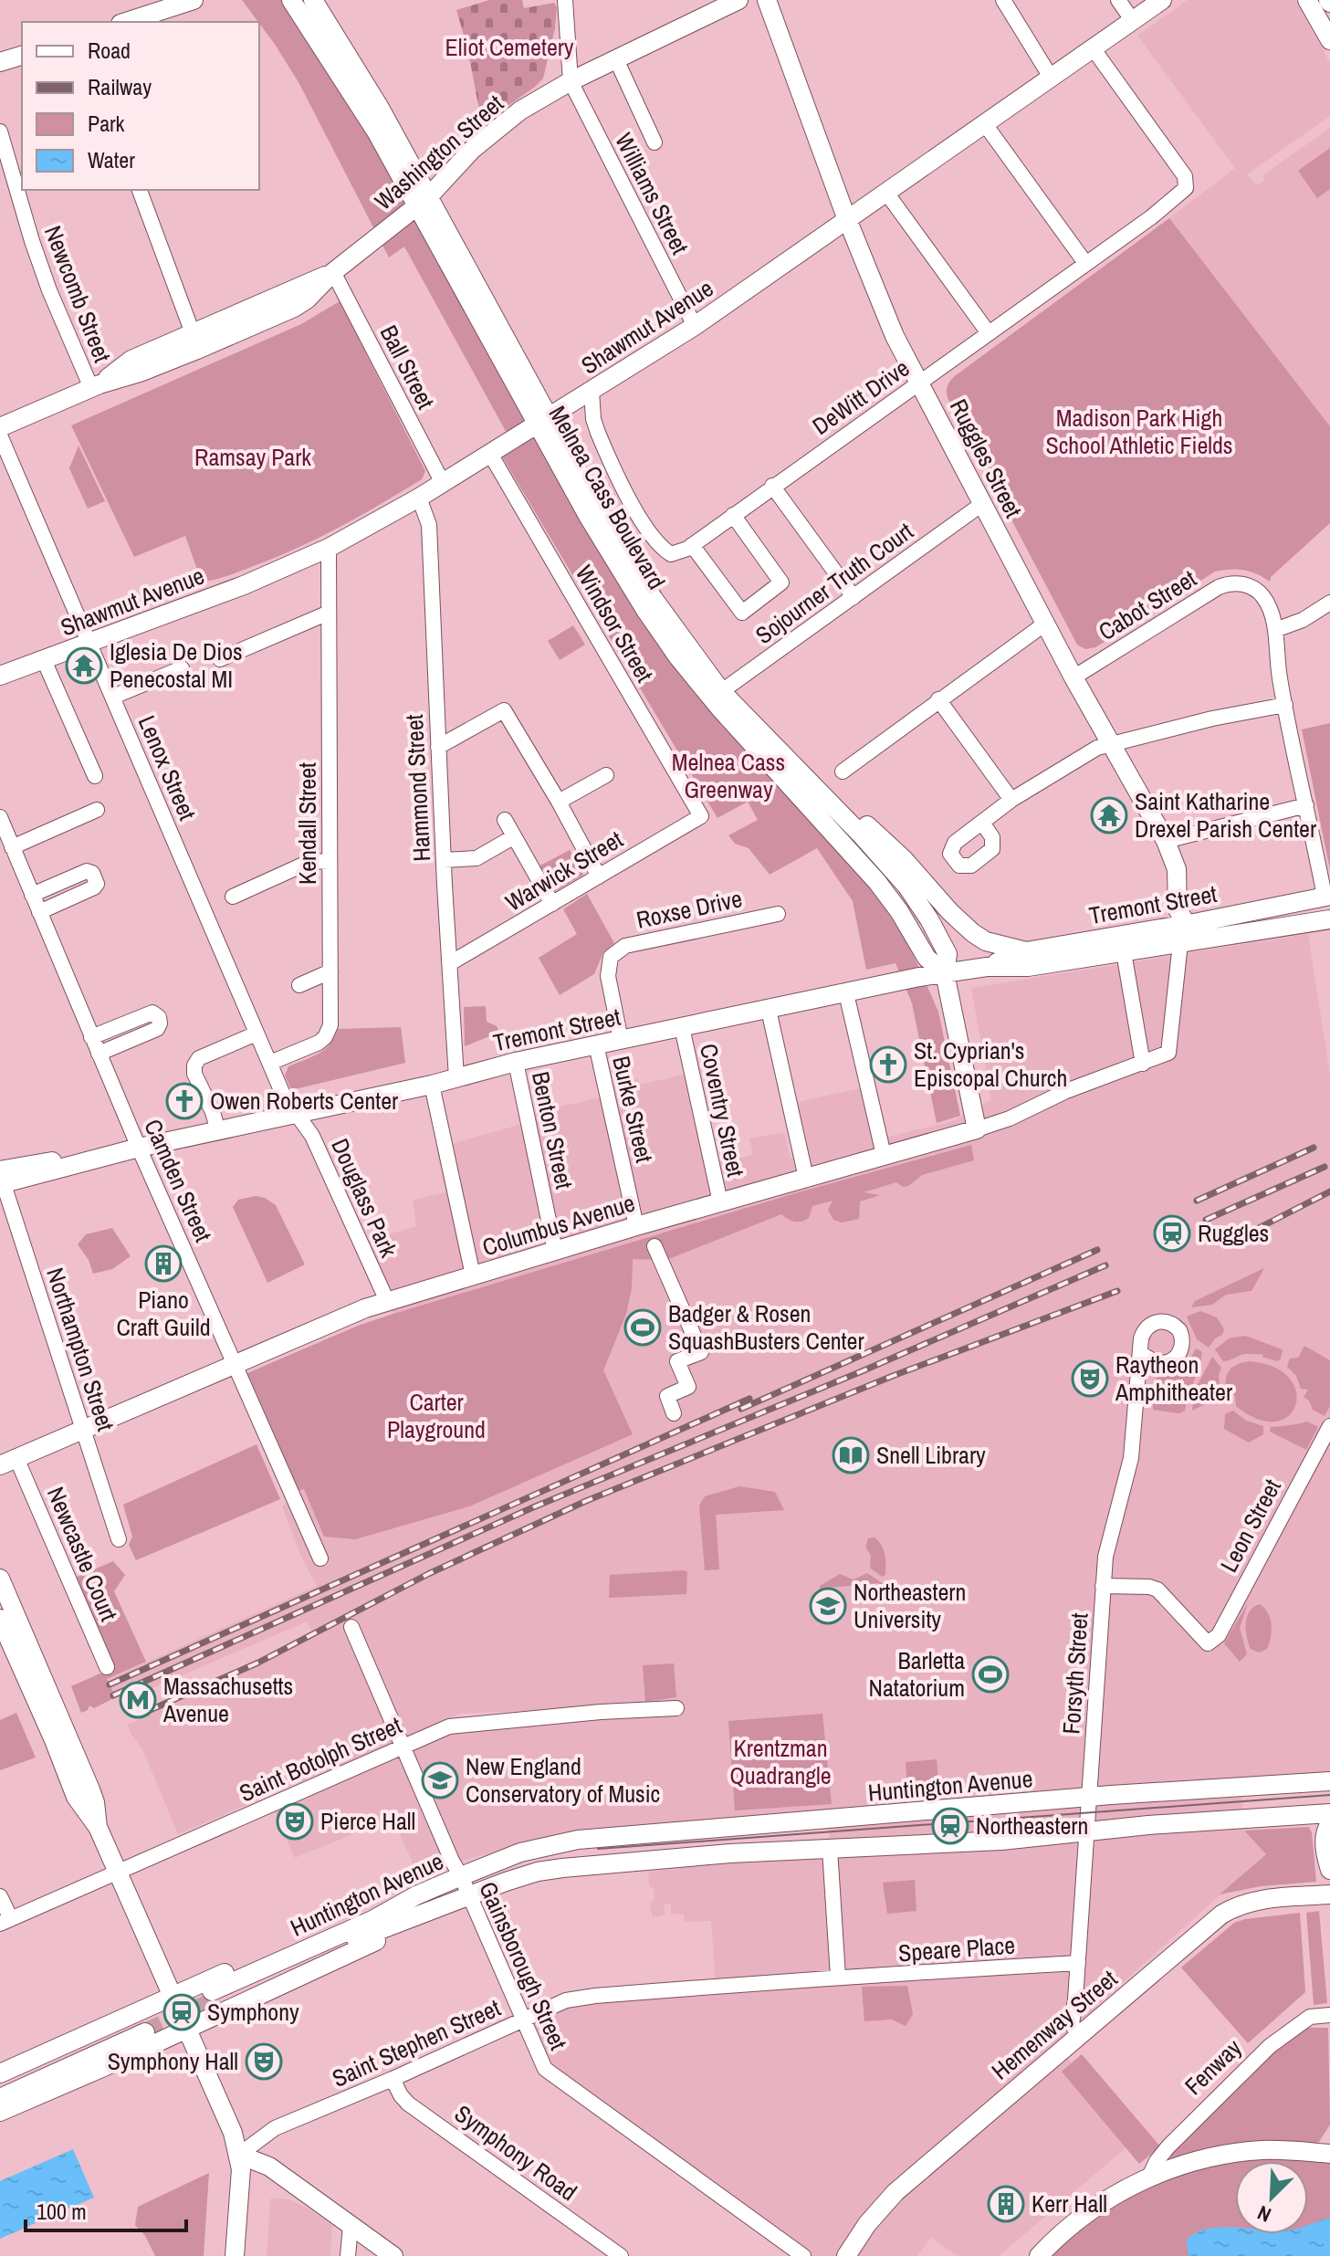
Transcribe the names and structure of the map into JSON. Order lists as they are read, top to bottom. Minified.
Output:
{"streets":{"main road":["Washington Street","Shawmut Avenue","Ruggles Street","Melnea Cass Boulevard","Tremont Street","Columbus Avenue","Huntington Avenue","Hemenway Street","Fenway"],"street":["Williams Street","Newcomb Street","Ball Street","DeWitt Drive","Sojourner Truth Court","Cabot Street","Windsor Street","Lenox Street","Hammond Street","Kendall Street","Warwick Street","Roxse Drive","Burke Street","Coventry Street","Benton Street","Camden Street","Douglass Park","Northampton Street","Leon Street","Newcastle Court","Forsyth Street","Saint Botolph Street","Speare Place","Gainsborough Street","Saint Stephen Street","Symphony Road"]},"crossings":[["Washington Street","Williams Street"],["Washington Street","Newcomb Street"],["Washington Street","Ball Street"],["Washington Street","Melnea Cass Boulevard"],["Williams Street","Shawmut Avenue"],["Shawmut Avenue","Ball Street"],["Shawmut Avenue","DeWitt Drive"],["Shawmut Avenue","Ruggles Street"],["Shawmut Avenue","Melnea Cass Boulevard"],["Shawmut Avenue","Windsor Street"],["Shawmut Avenue","Lenox Street"],["Shawmut Avenue","Hammond Street"],["Shawmut Avenue","Kendall Street"],["DeWitt Drive","Ruggles Street"],["DeWitt Drive","Sojourner Truth Court"],["Ruggles Street","Sojourner Truth Court"],["Ruggles Street","Cabot Street"],["Ruggles Street","Tremont Street"],["Melnea Cass Boulevard","Sojourner Truth Court"],["Melnea Cass Boulevard","Tremont Street"],["Melnea Cass Boulevard","Columbus Avenue"],["Windsor Street","Warwick Street"],["Lenox Street","Kendall Street"],["Lenox Street","Tremont Street"],["Lenox Street","Douglass Park"],["Hammond Street","Warwick Street"],["Hammond Street","Tremont Street"],["Tremont Street","Roxse Drive"],["Tremont Street","Burke Street"],["Tremont Street","Coventry Street"],["Tremont Street","Benton Street"],["Tremont Street","Camden Street"],["Tremont Street","Douglass Park"],["Tremont Street","Columbus Avenue"],["Tremont Street","Northampton Street"],["Burke Street","Columbus Avenue"],["Coventry Street","Columbus Avenue"],["Benton Street","Columbus Avenue"],["Camden Street","Columbus Avenue"],["Douglass Park","Columbus Avenue"],["Columbus Avenue","Northampton Street"],["Columbus Avenue","Newcastle Court"],["Leon Street","Forsyth Street"],["Forsyth Street","Huntington Avenue"],["Forsyth Street","Speare Place"],["Forsyth Street","Hemenway Street"],["Saint Botolph Street","Gainsborough Street"],["Huntington Avenue","Gainsborough Street"],["Speare Place","Saint Stephen Street"],["Gainsborough Street","Saint Stephen Street"],["Saint Stephen Street","Symphony Road"]],"parks":["Eliot Cemetery","Madison Park High School Athletic Fields","Ramsay Park","Melnea Cass Greenway","Carter Playground","Krentzman Quadrangle"],"places":{"temple":["Iglesia De Dios Penecostal MI","Saint Katharine Drexel Parish Center"],"church":["St. Cyprian's Episcopal Church","Owen Roberts Center"],"station":["Ruggles","Northeastern","Symphony"],"building":["Piano Craft Guild","Kerr Hall"],"sports":["Badger & Rosen SquashBusters Center","Barletta Natatorium"],"theatre":["Raytheon Amphitheater","Pierce Hall","Symphony Hall"],"library":["Snell Library"],"school or university":["Northeastern University","New England Conservatory of Music"],"metro station":["Massachusetts Avenue"]},"legend":["Road","Railway","Park","Water"],"scale_bar":"100 m","north":"bottom left"}
